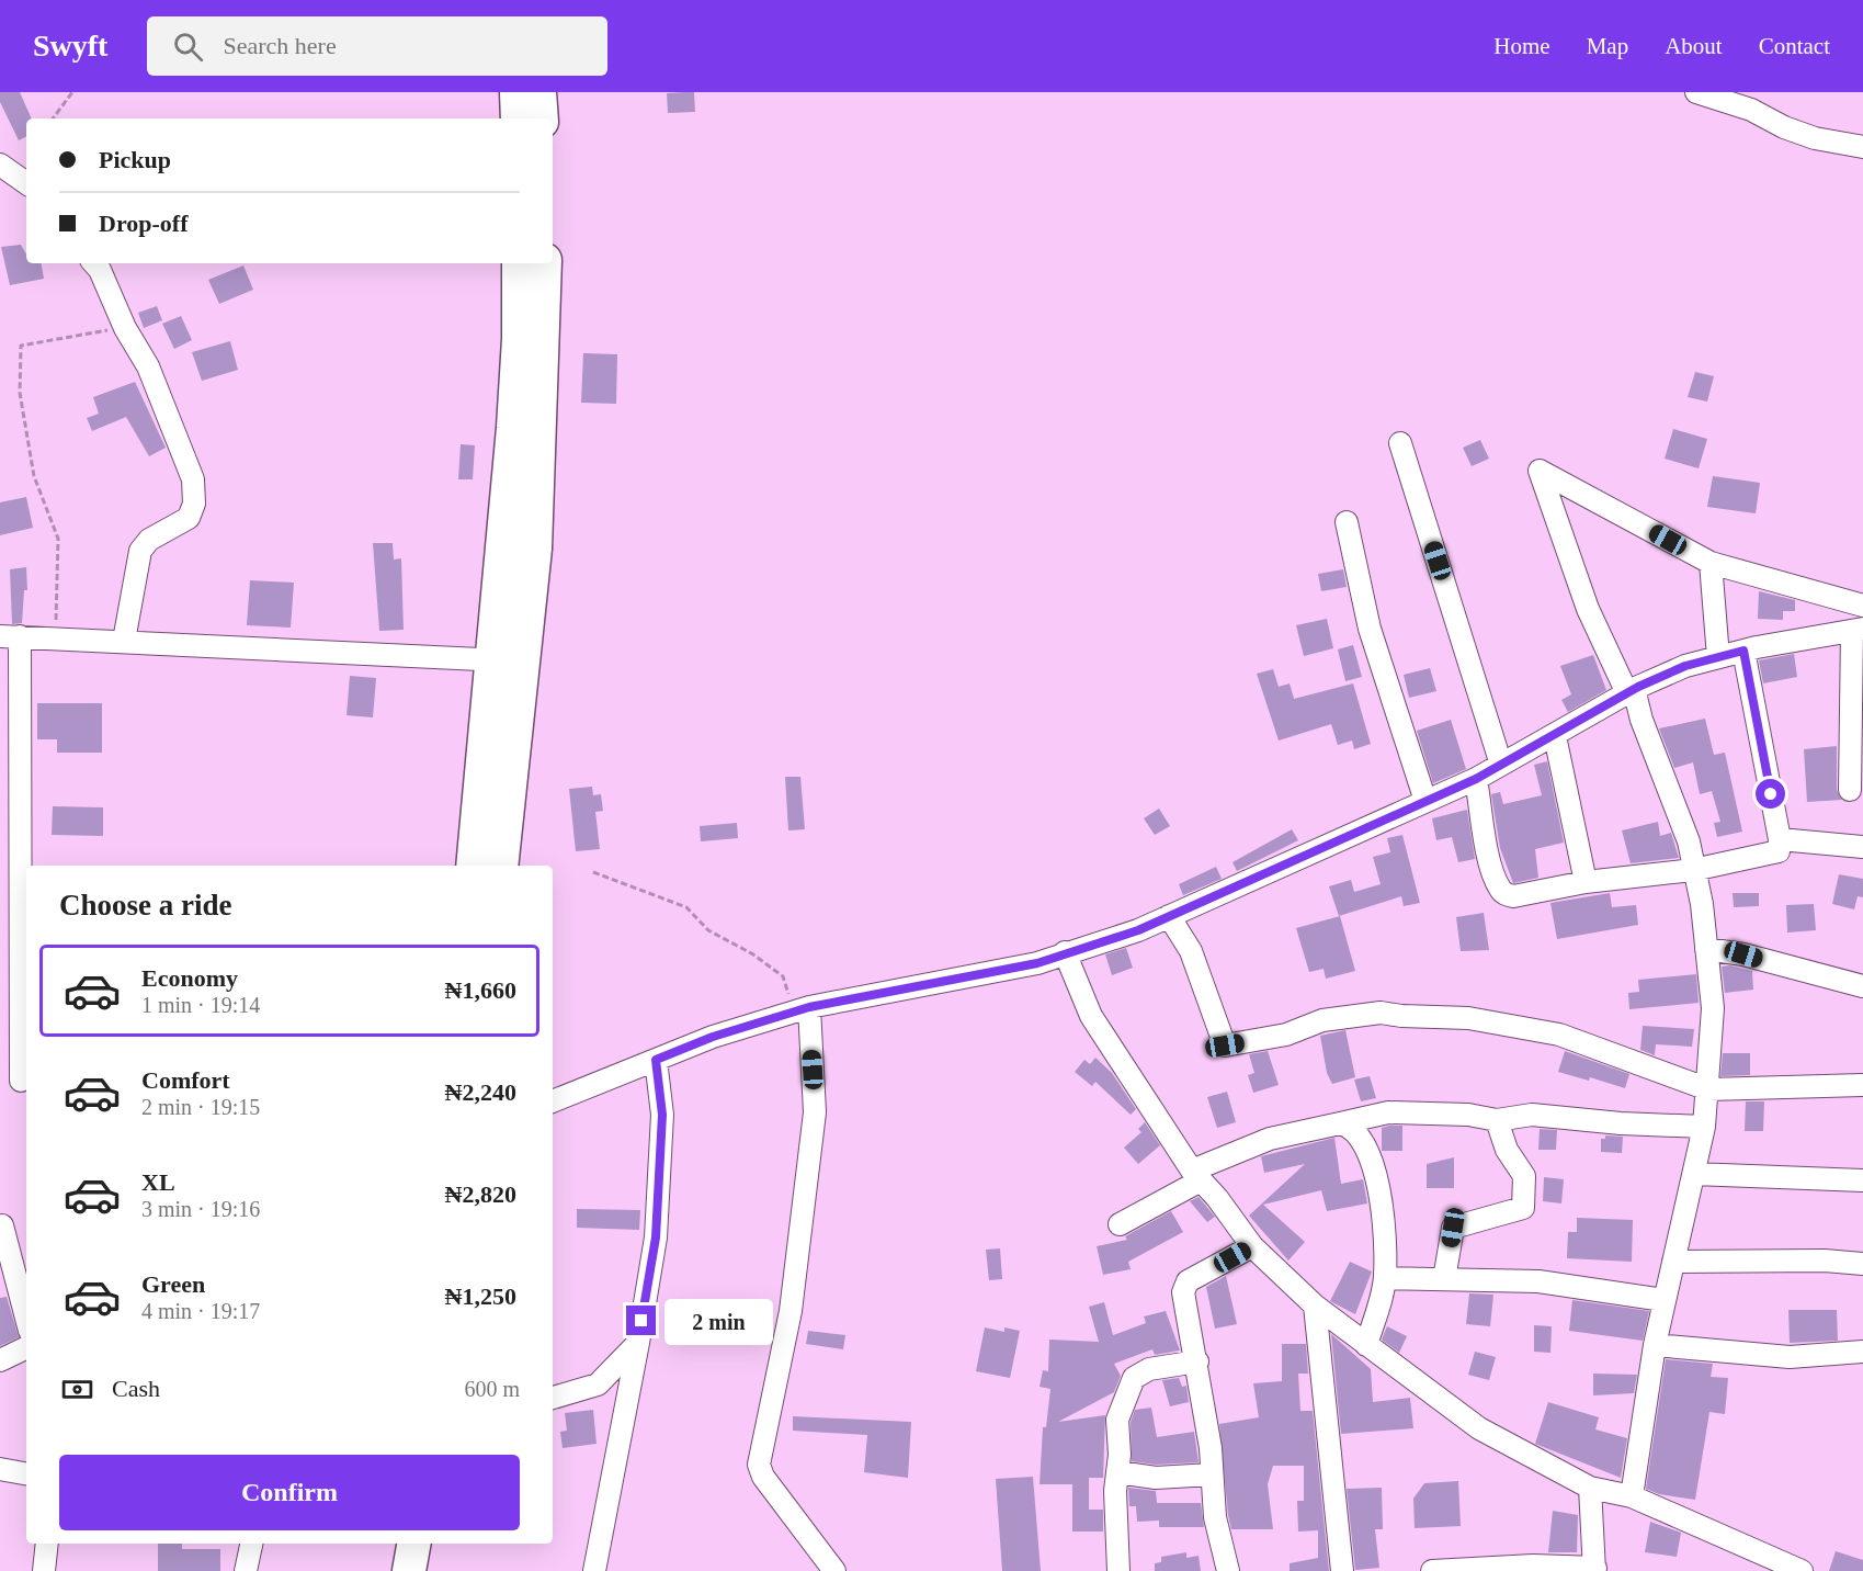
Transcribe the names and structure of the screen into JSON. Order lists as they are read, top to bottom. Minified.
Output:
{"page":{"header":"Swyft","search":"Search here","nav":["Home","Map","About","Contact"],"banner":["Pickup","Drop-off"],"heading":"Choose a ride","list":[{"name":"Economy","note":"1 min · 19:14","value":"₦1,660"},{"name":"Comfort","note":"2 min · 19:15","value":"₦2,240"},{"name":"XL","note":"3 min · 19:16","value":"₦2,820"},{"name":"Green","note":"4 min · 19:17","value":"₦1,250"}],"bubble":"2 min","pay":["Cash","600 m"],"buttons":"Confirm"}}
